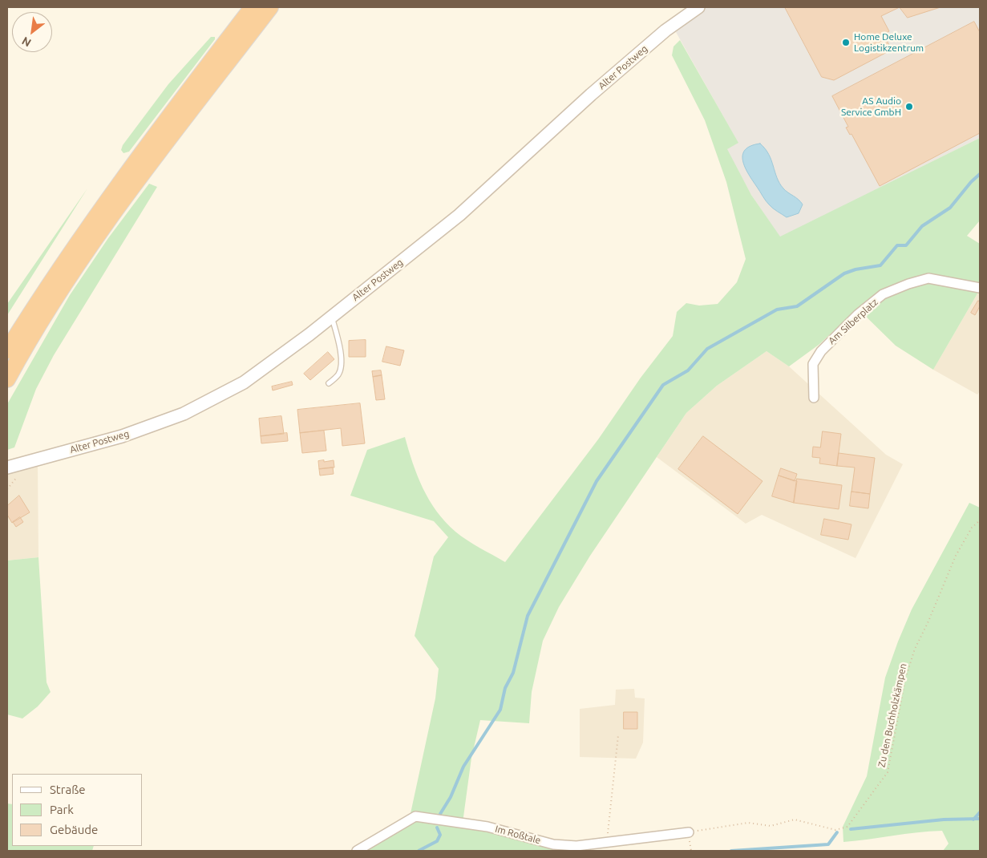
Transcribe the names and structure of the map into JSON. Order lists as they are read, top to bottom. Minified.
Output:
{"streets":{"street":["Alter Postweg","Am Silberplatz","Im Roßtale"],"path":["Zu den Buchholzkämpen"]},"crossings":[["Zu den Buchholzkämpen","Im Roßtale"]],"places":["Home Deluxe Logistikzentrum","AS Audio Service GmbH"],"legend":["Straße","Park","Gebäude"],"north":"bottom left"}
